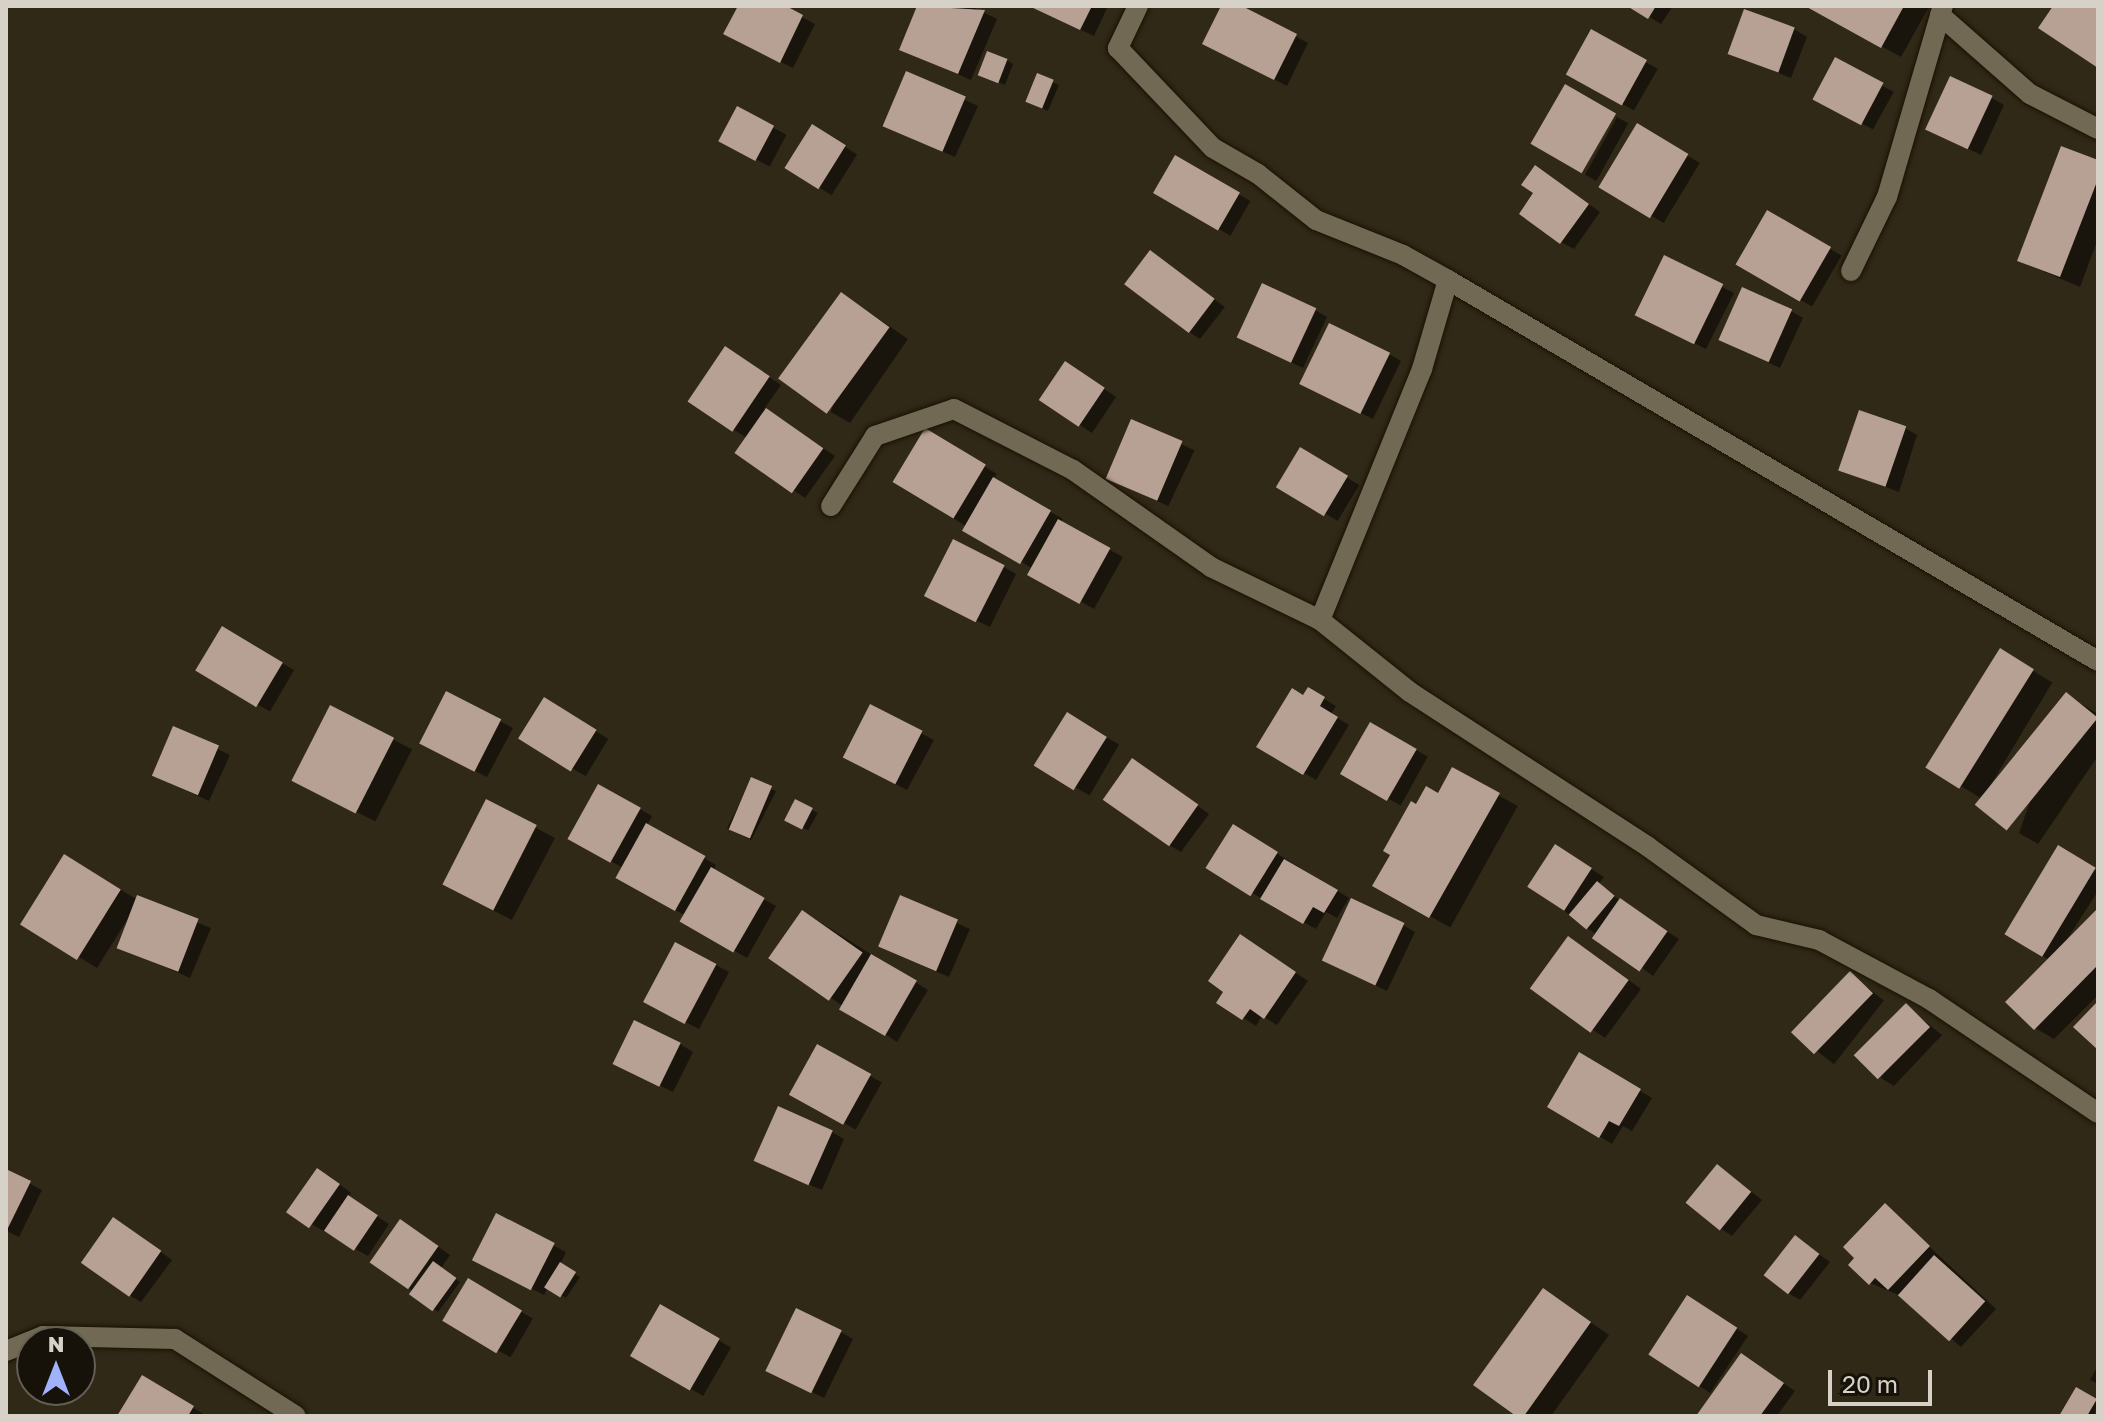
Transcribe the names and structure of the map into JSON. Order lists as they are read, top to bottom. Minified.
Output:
{"scale_bar":"20 m","north":"top"}
